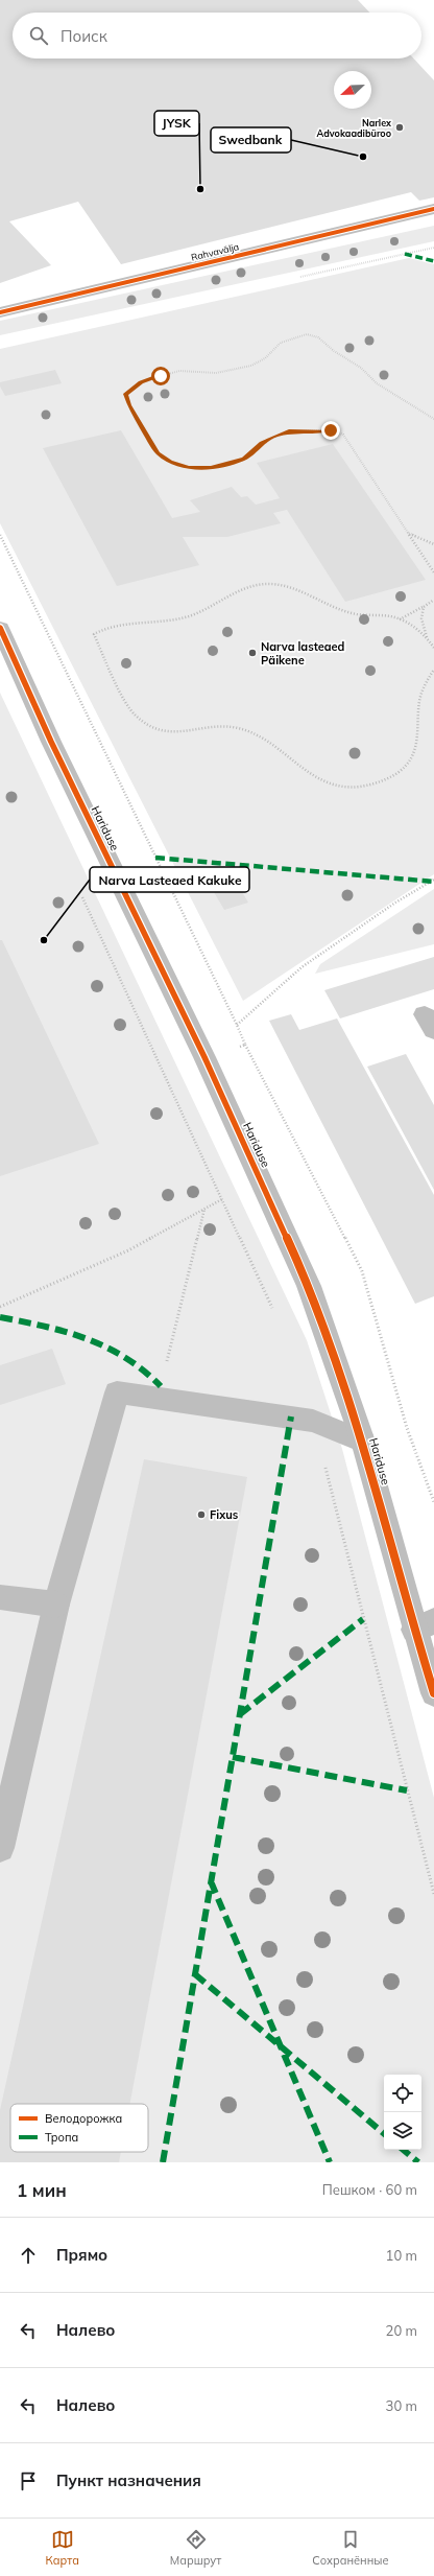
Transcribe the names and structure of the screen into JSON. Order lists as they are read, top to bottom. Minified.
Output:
{"streets":{"street":["Rahvavälja","Hariduse"]},"places":["Narlex Advokaadibüroo","Swedbank","JYSK","Narva lasteaed Päikene","Narva Lasteaed Kakuke","Fixus"],"legend":["Велодорожка","Тропа"],"north":"bottom left","page":{"search":"Поиск","heading":["1 мин","Пешком · 60 m"],"list":[["Прямо","10 m"],["Налево","20 m"],["Налево","30 m"],"Пункт назначения"],"nav":["Карта","Маршрут","Сохранённые"]}}
